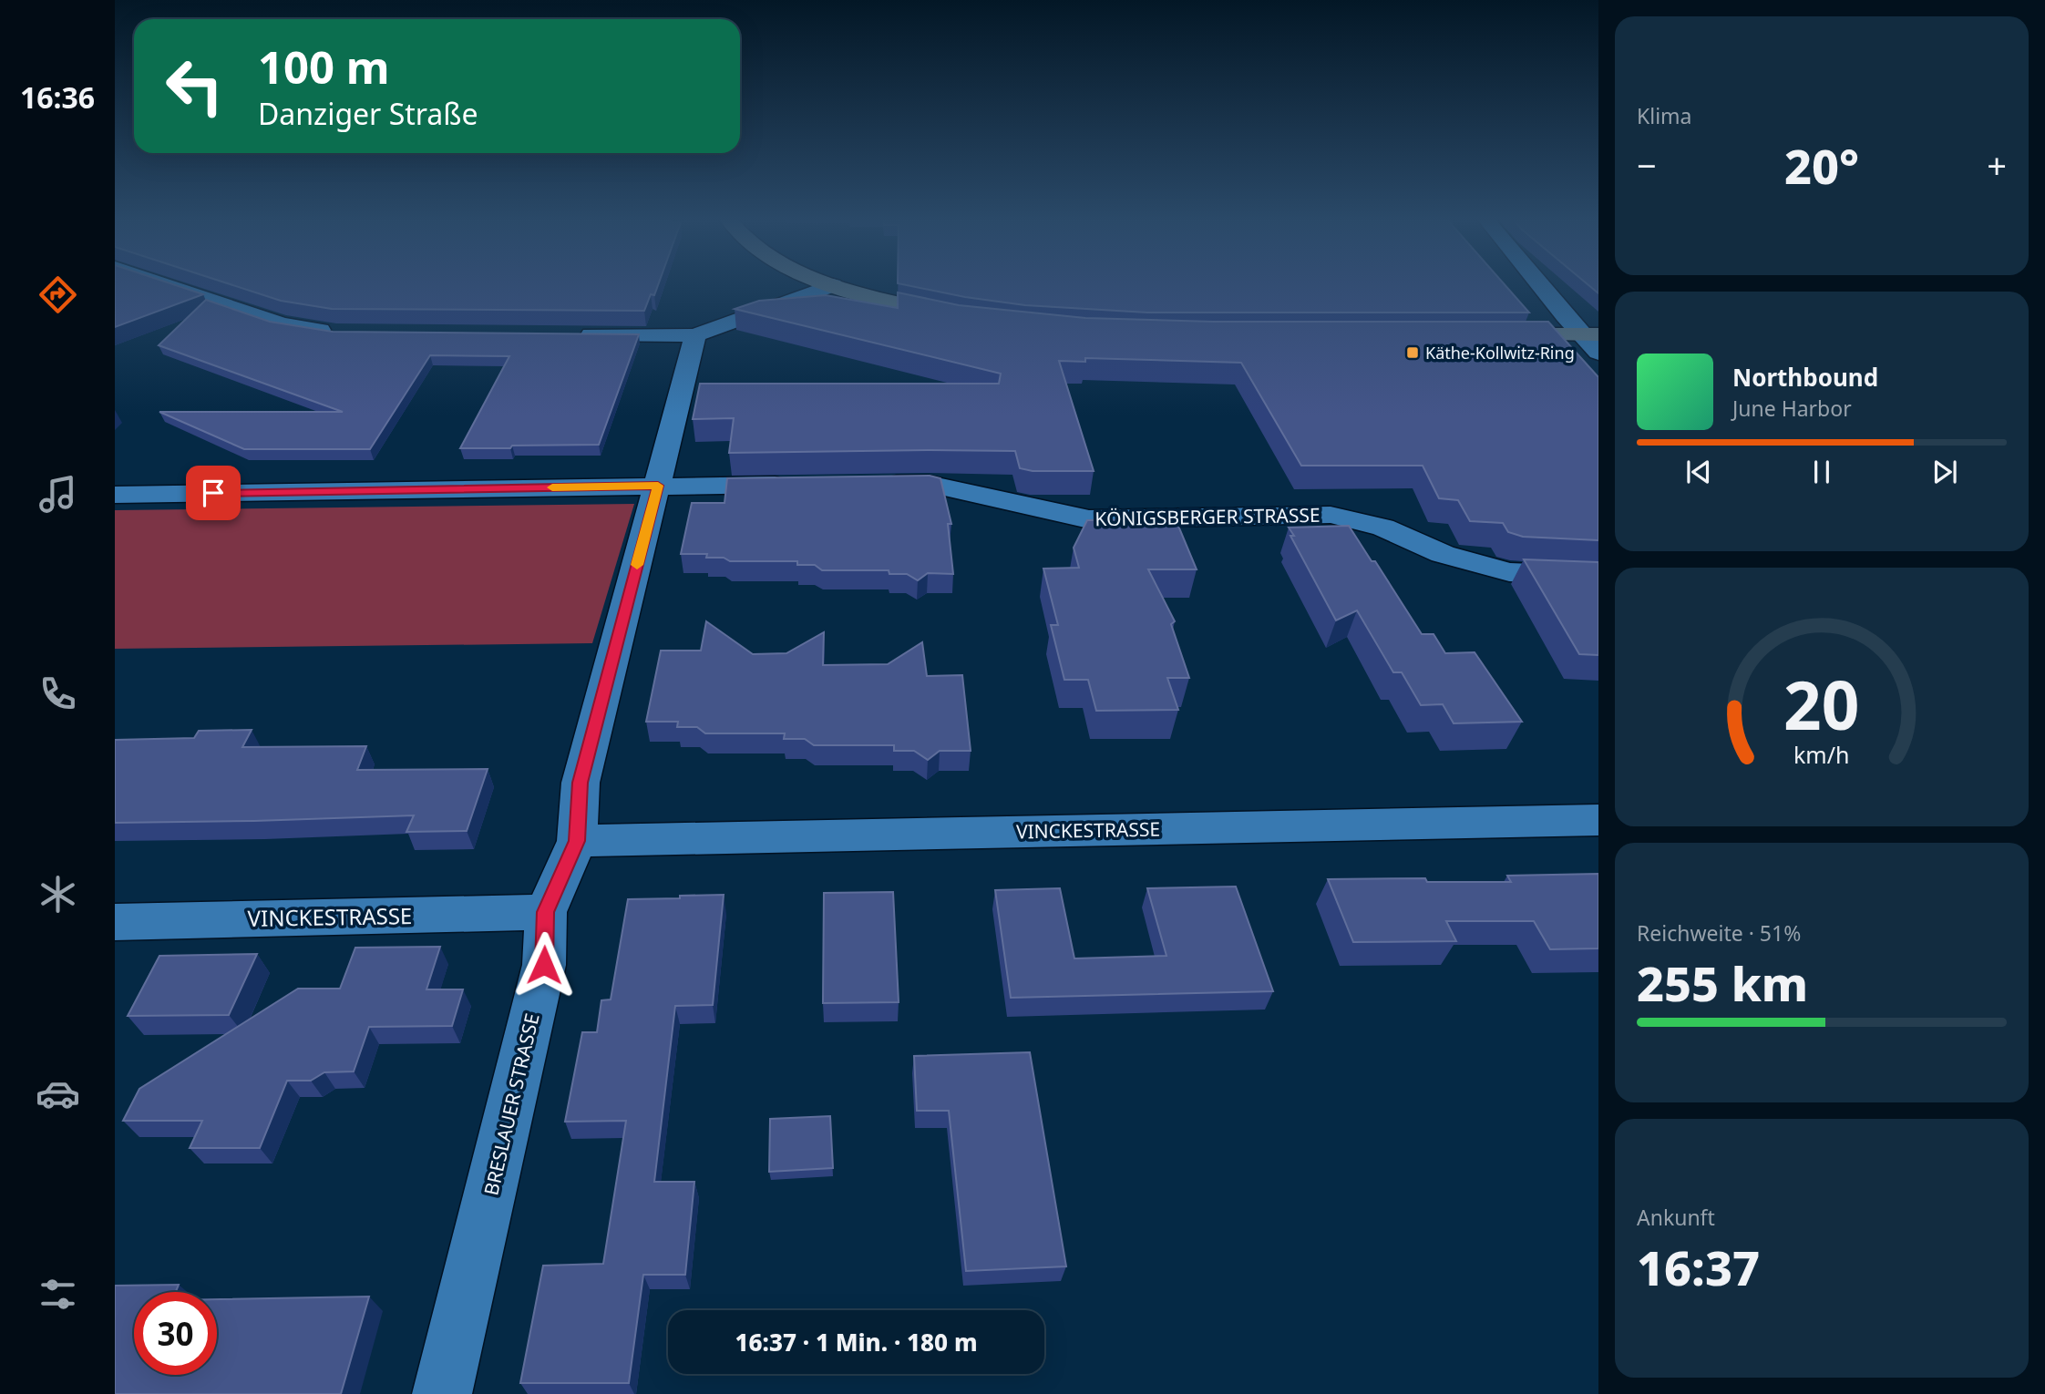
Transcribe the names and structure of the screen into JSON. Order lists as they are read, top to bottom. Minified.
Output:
{"streets":{"street":["KÖNIGSBERGER STRASSE","VINCKESTRASSE","BRESLAUER STRASSE"]},"crossings":[["VINCKESTRASSE","BRESLAUER STRASSE"]],"places":{"transit":["Käthe-Kollwitz-Ring"]},"page":{"tabs":"16:36","tile":["Klima",["Reichweite · 51%","255 km"],["Ankunft","16:37"]],"turn":["100 m","Danziger Straße"],"heat":["−","20°","+"],"song":["Northbound","June Harbor"],"limit":"30","trip":"16:37 · 1 Min. · 180 m","gauge":["20","km/h"]}}
